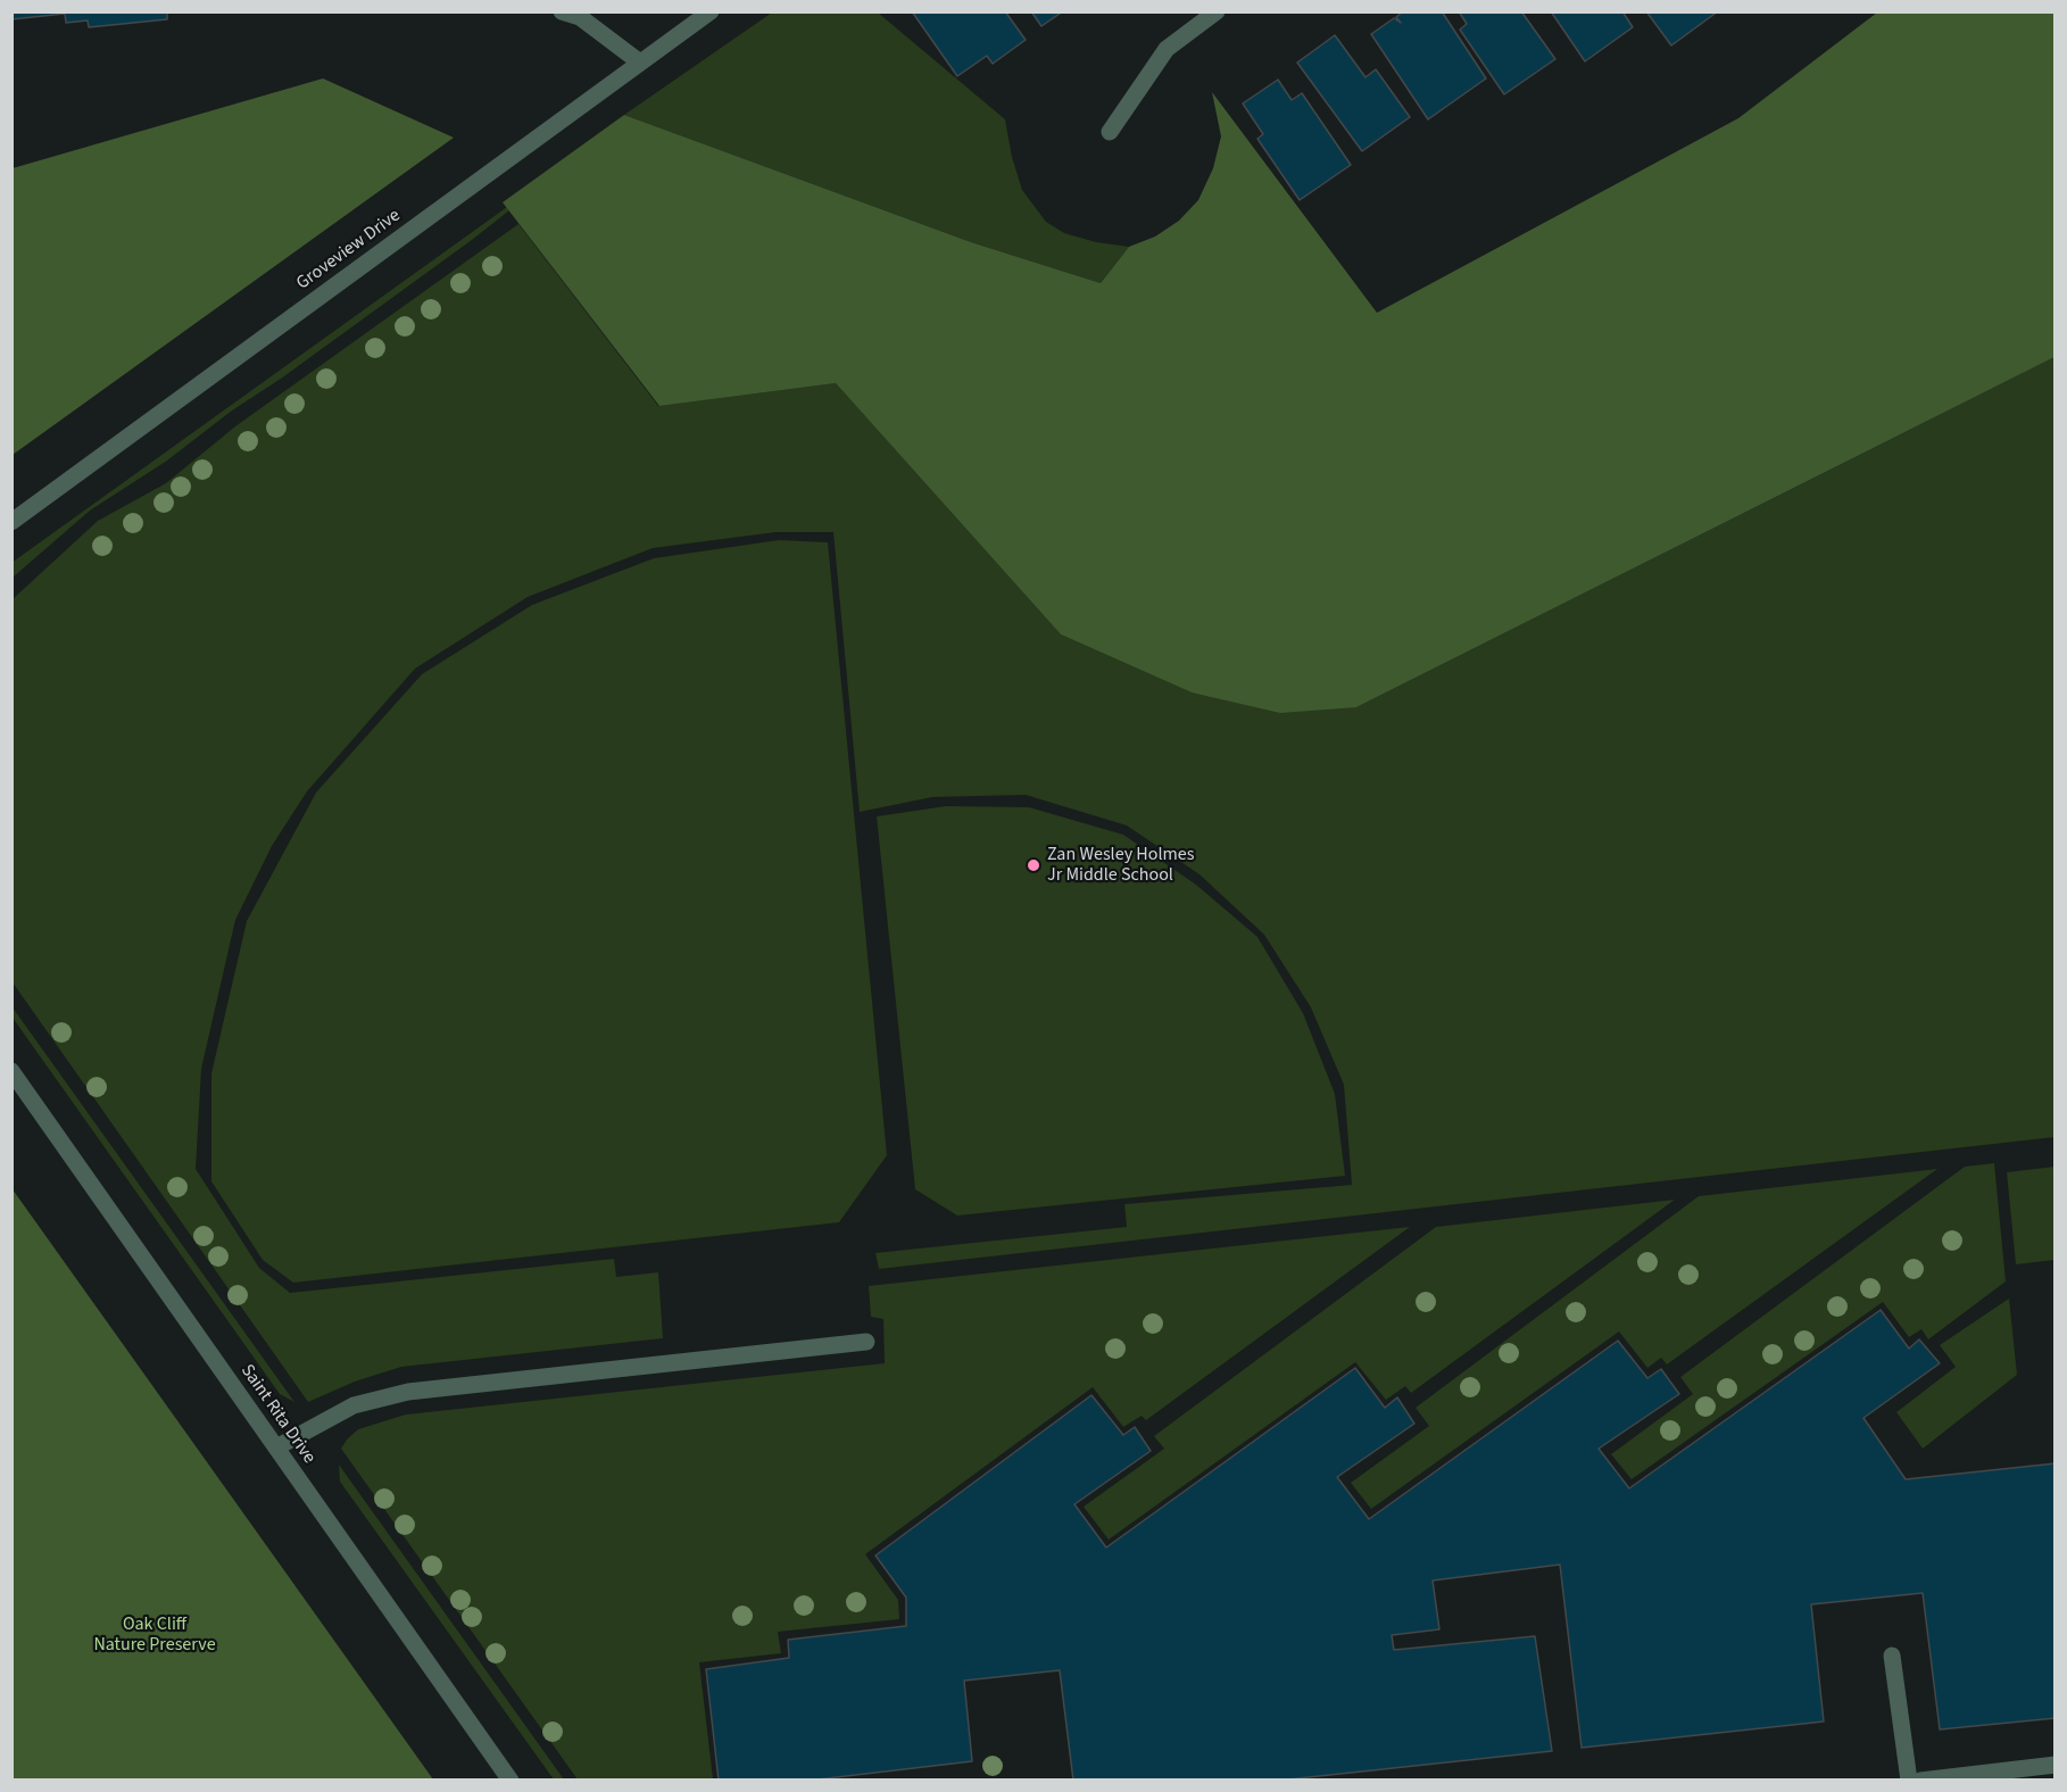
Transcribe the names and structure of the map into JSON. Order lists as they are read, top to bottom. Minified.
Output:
{"streets":{"street":["Groveview Drive","Saint Rita Drive"]},"parks":["Oak Cliff Nature Preserve"],"places":["Zan Wesley Holmes Jr Middle School"]}
